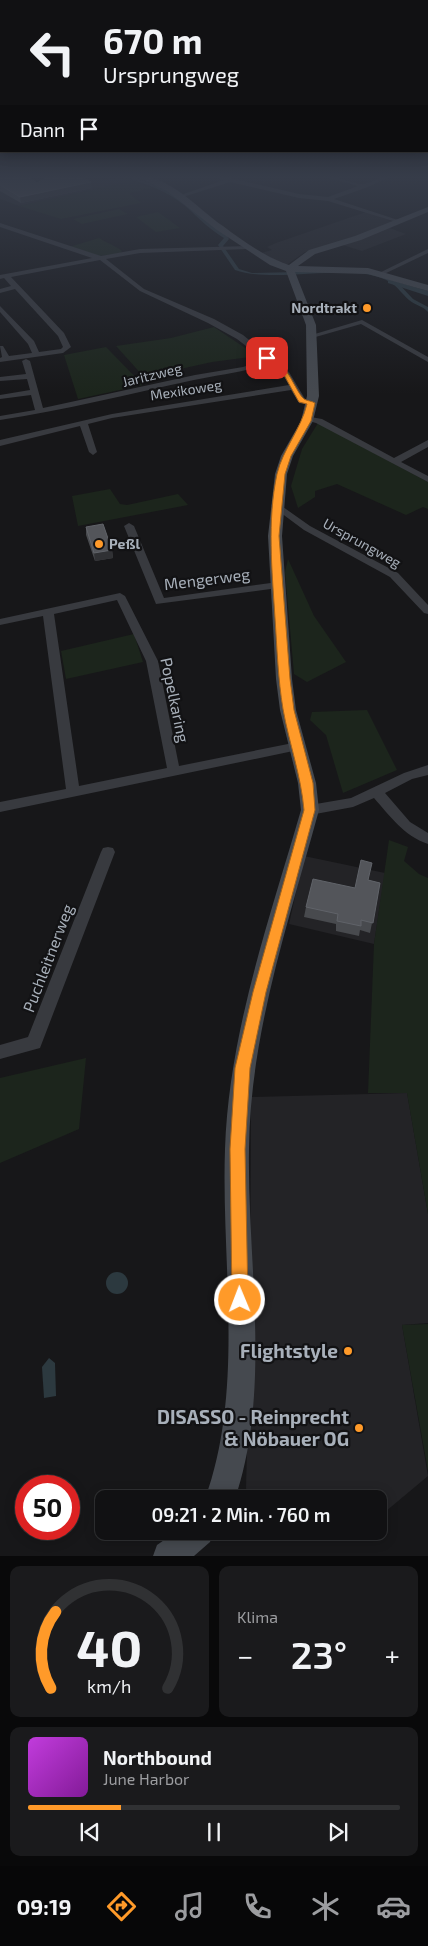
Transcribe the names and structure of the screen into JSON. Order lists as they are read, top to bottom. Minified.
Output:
{"streets":{"street":["Jaritzweg","Mexikoweg","Ursprungweg","Mengerweg","Popelkaring","Puchleitnerweg"]},"places":["Nordtrakt","Peßl","Flightstyle","DISASSO - Reinprecht & Nöbauer OG"],"page":{"turn":["670 m","Ursprungweg"],"then":"Dann","limit":"50","trip":"09:21 · 2 Min. · 760 m","tile":"Klima","heat":["−","23°","+"],"song":["Northbound","June Harbor"],"tabs":"09:19","gauge":["40","km/h"]}}
